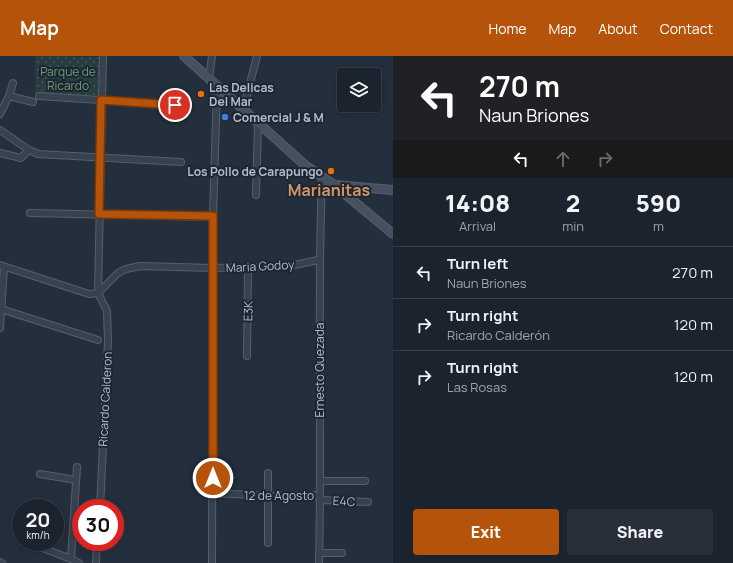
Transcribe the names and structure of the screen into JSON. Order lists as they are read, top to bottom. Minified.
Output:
{"streets":{"street":["Maria Godoy","E3K","Ernesto Quezada","Ricardo Calderon","12 de Agosto","E4C"]},"crossings":[["Maria Godoy","E3K"],["Maria Godoy","Ernesto Quezada"],["Maria Godoy","Ricardo Calderon"],["Ernesto Quezada","12 de Agosto"],["Ernesto Quezada","E4C"],["12 de Agosto","E4C"]],"districts":["Marianitas"],"parks":["Parque de Ricardo"],"places":["Las Delicas Del Mar","Comercial J & M","Los Pollo de Carapungo"],"page":{"header":"Map","nav":["Home","Map","About","Contact"],"turn":["270 m","Naun Briones"],"eta":["14:08","Arrival","2","min","590","m"],"list":[{"name":"Turn left","note":"Naun Briones","value":"270 m"},{"name":"Turn right","note":"Ricardo Calderón","value":"120 m"},{"name":"Turn right","note":"Las Rosas","value":"120 m"}],"speed":"20 km/h","limit":"30","buttons":["Exit","Share"]}}
